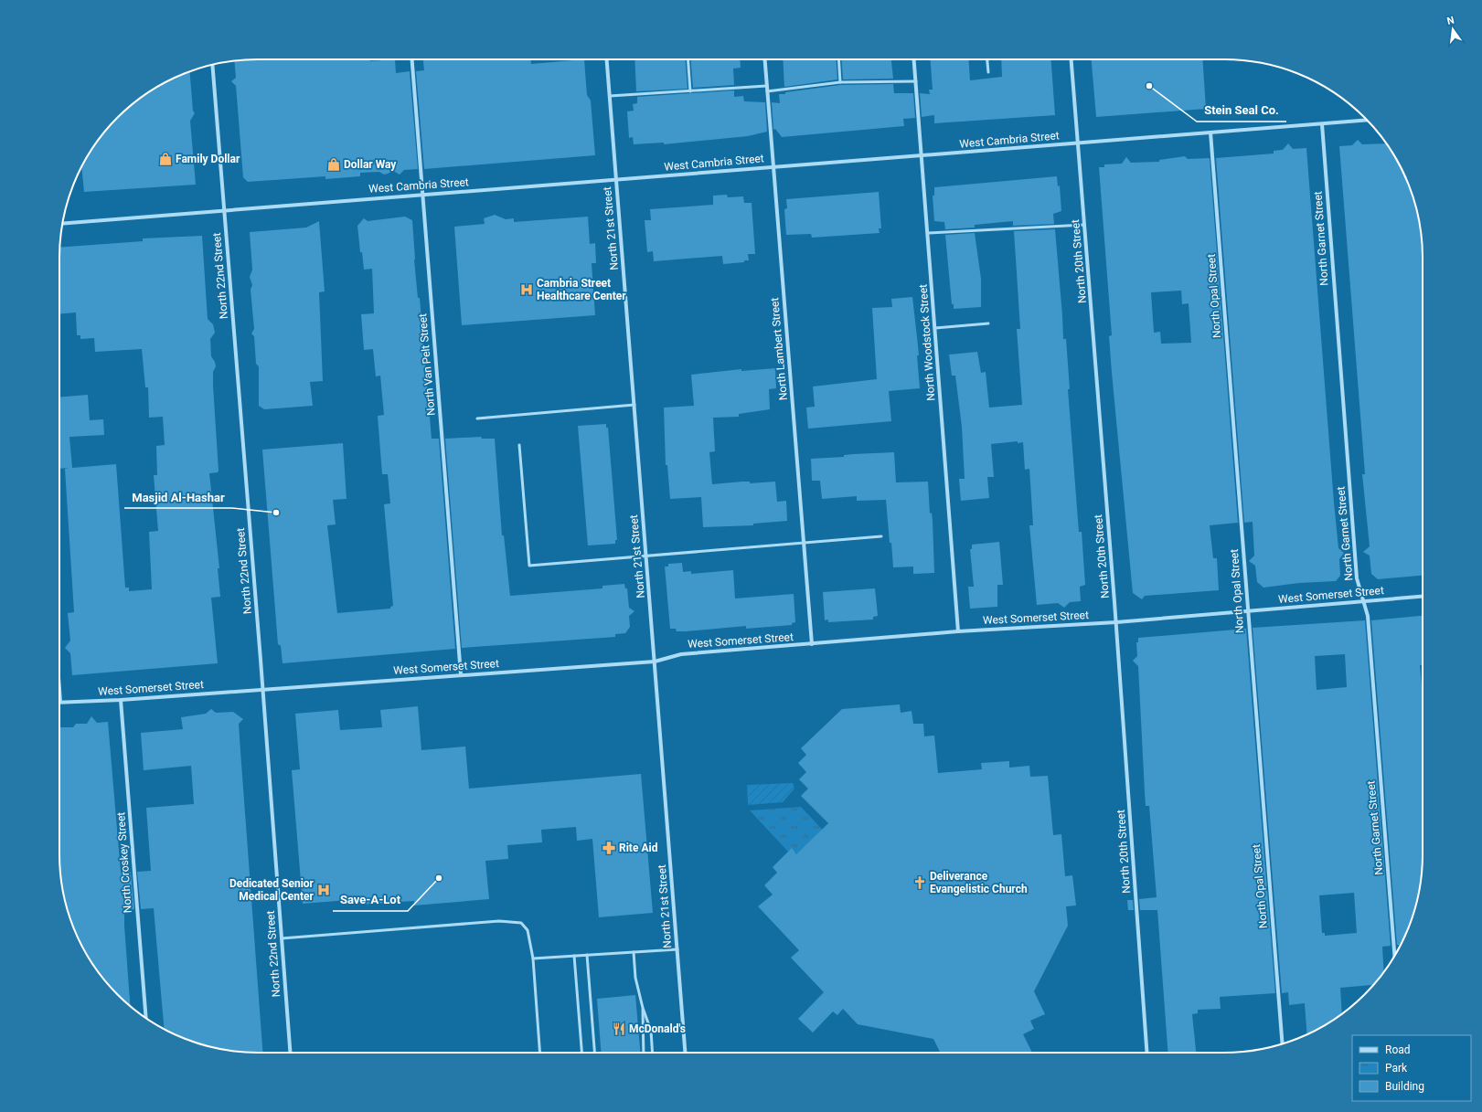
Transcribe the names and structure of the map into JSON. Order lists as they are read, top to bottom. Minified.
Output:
{"streets":{"street":["West Cambria Street","North 21st Street","North Garnet Street","North 20th Street","North 22nd Street","North Opal Street","North Woodstock Street","North Lambert Street","North Van Pelt Street","West Somerset Street","North Croskey Street"]},"crossings":[["West Cambria Street","North 21st Street"],["West Cambria Street","North Garnet Street"],["West Cambria Street","North 20th Street"],["West Cambria Street","North 22nd Street"],["West Cambria Street","North Opal Street"],["West Cambria Street","North Woodstock Street"],["West Cambria Street","North Lambert Street"],["West Cambria Street","North Van Pelt Street"],["North 21st Street","West Somerset Street"],["North Garnet Street","West Somerset Street"],["North 20th Street","West Somerset Street"],["North 22nd Street","West Somerset Street"],["North Opal Street","West Somerset Street"],["North Woodstock Street","West Somerset Street"],["North Lambert Street","West Somerset Street"],["North Van Pelt Street","West Somerset Street"],["West Somerset Street","North Croskey Street"]],"places":{"other":["Stein Seal Co.","Masjid Al-Hashar","Save-A-Lot"],"shop":["Family Dollar","Dollar Way"],"hospital":["Cambria Street Healthcare Center","Dedicated Senior Medical Center"],"pharmacy":["Rite Aid"],"church":["Deliverance Evangelistic Church"],"restaurant":["McDonald's"]},"legend":["Road","Park","Building"],"north":"top"}
